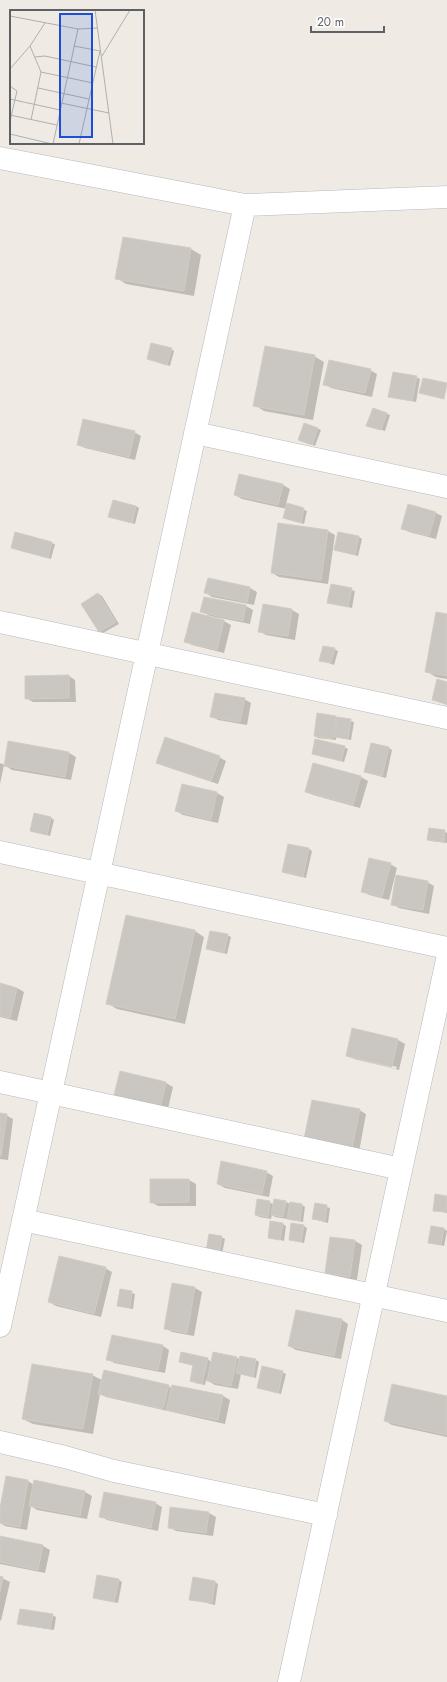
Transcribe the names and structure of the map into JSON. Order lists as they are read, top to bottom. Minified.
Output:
{"scale_bar":"20 m"}
